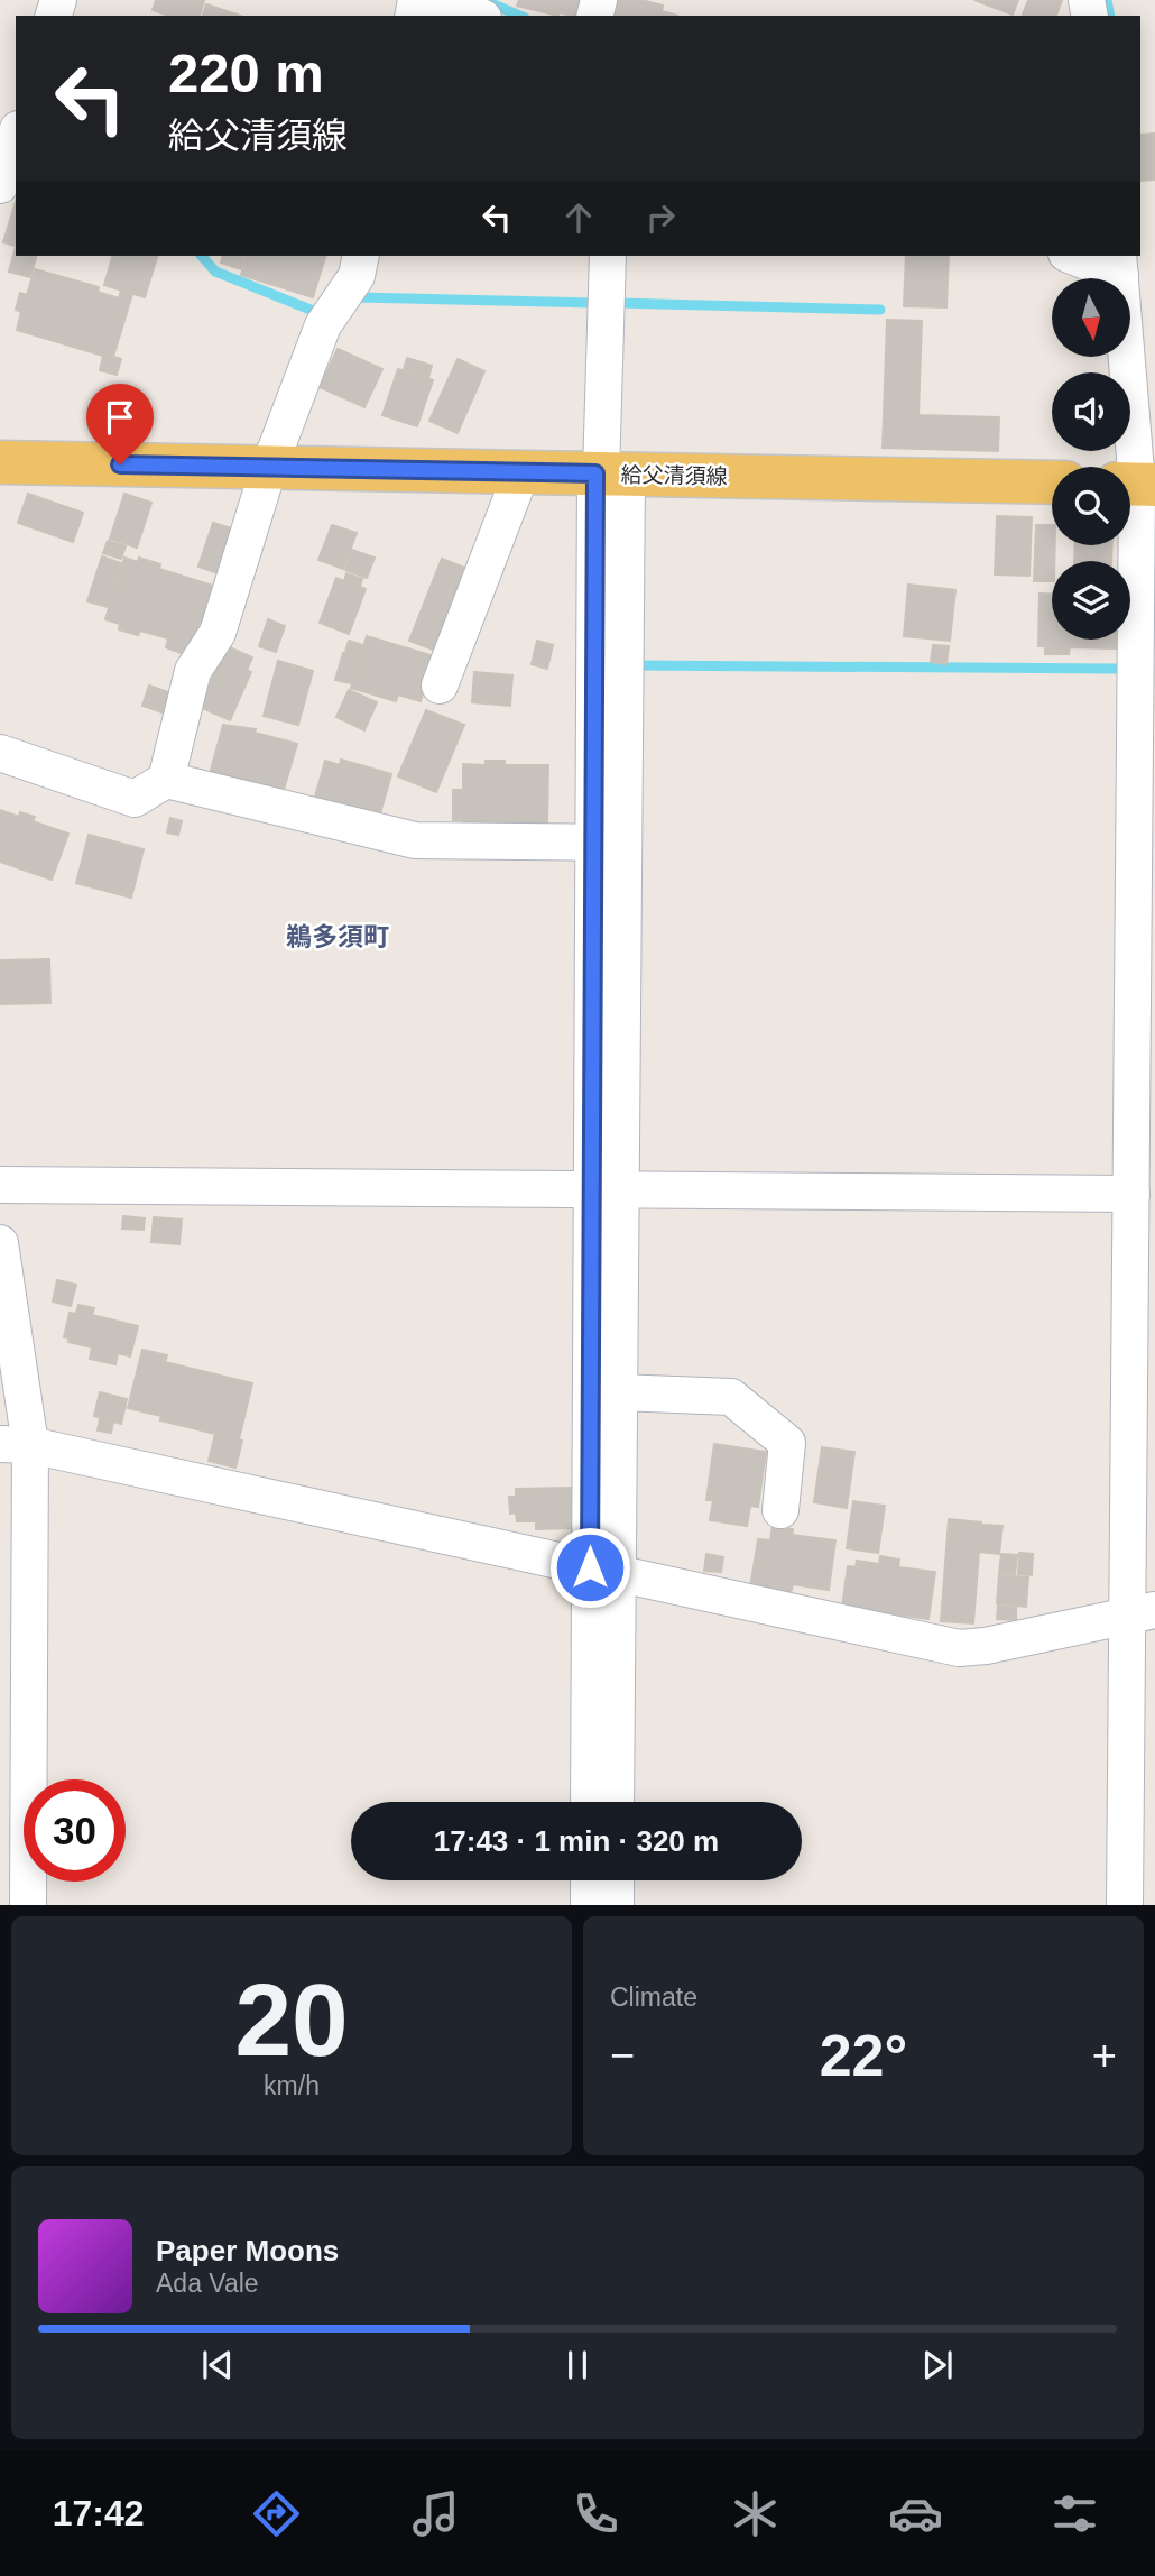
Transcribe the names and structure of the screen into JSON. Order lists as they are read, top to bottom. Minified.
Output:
{"streets":{"main road":["給父清須線"]},"districts":["鵜多須町"],"north":"bottom","page":{"turn":["220 m","給父清須線"],"limit":"30","trip":"17:43 · 1 min · 320 m","tile":[["20","km/h"],"Climate"],"heat":["−","22°","+"],"song":["Paper Moons","Ada Vale"],"tabs":"17:42"}}
